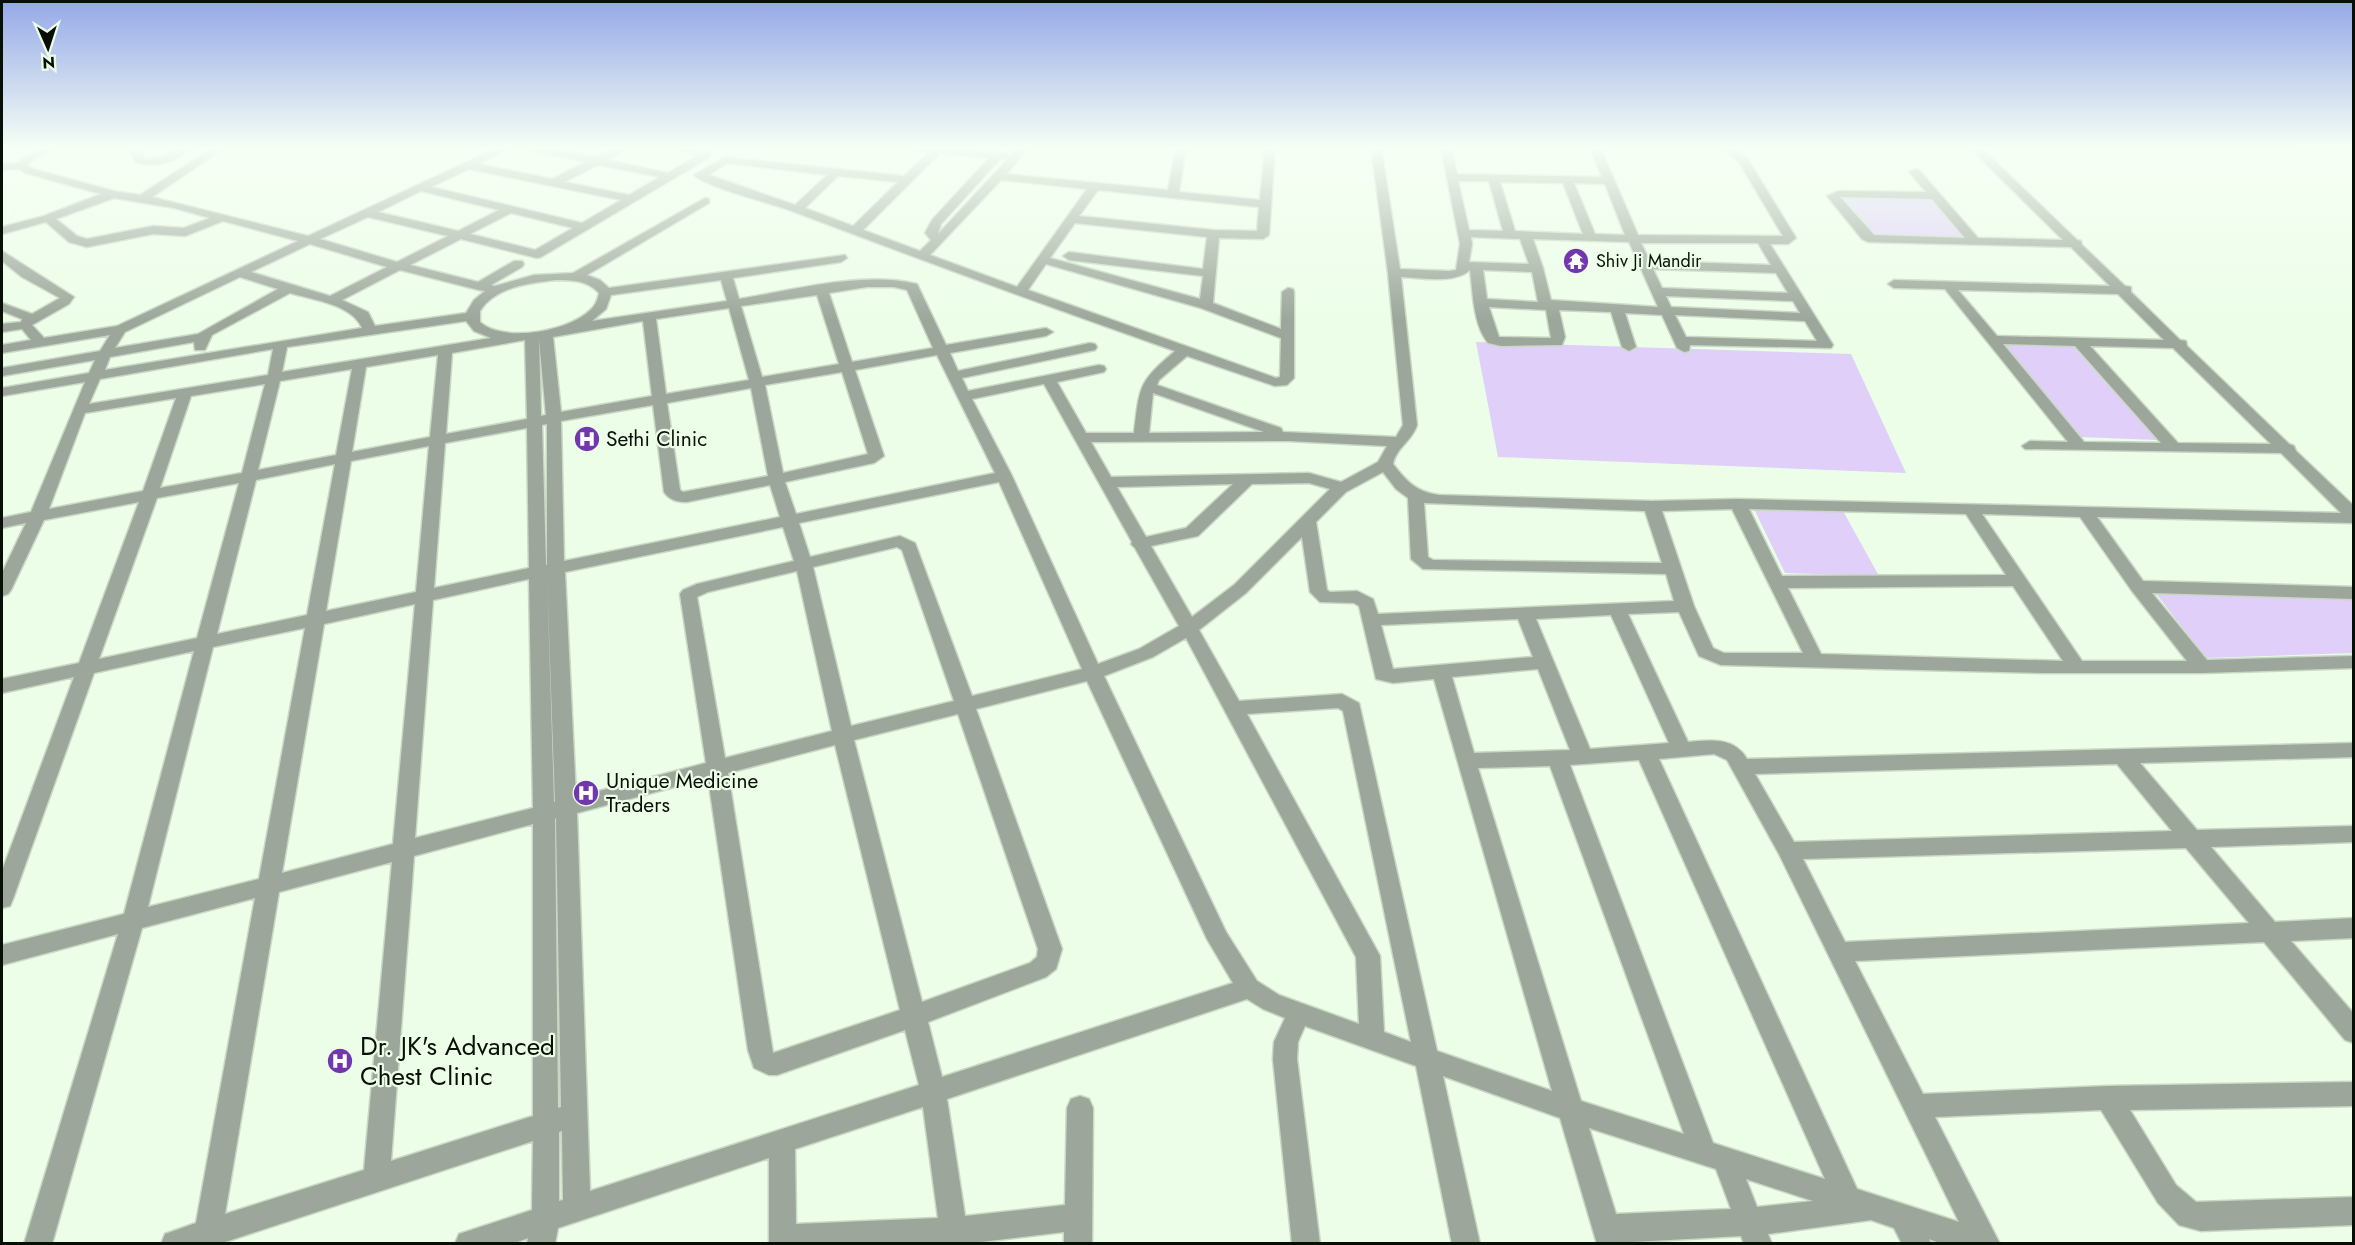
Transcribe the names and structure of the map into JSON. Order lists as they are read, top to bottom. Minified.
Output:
{"places":{"temple":["Shiv Ji Mandir"],"hospital":["Sethi Clinic","Unique Medicine Traders","Dr. JK's Advanced Chest Clinic"]},"north":"bottom"}
